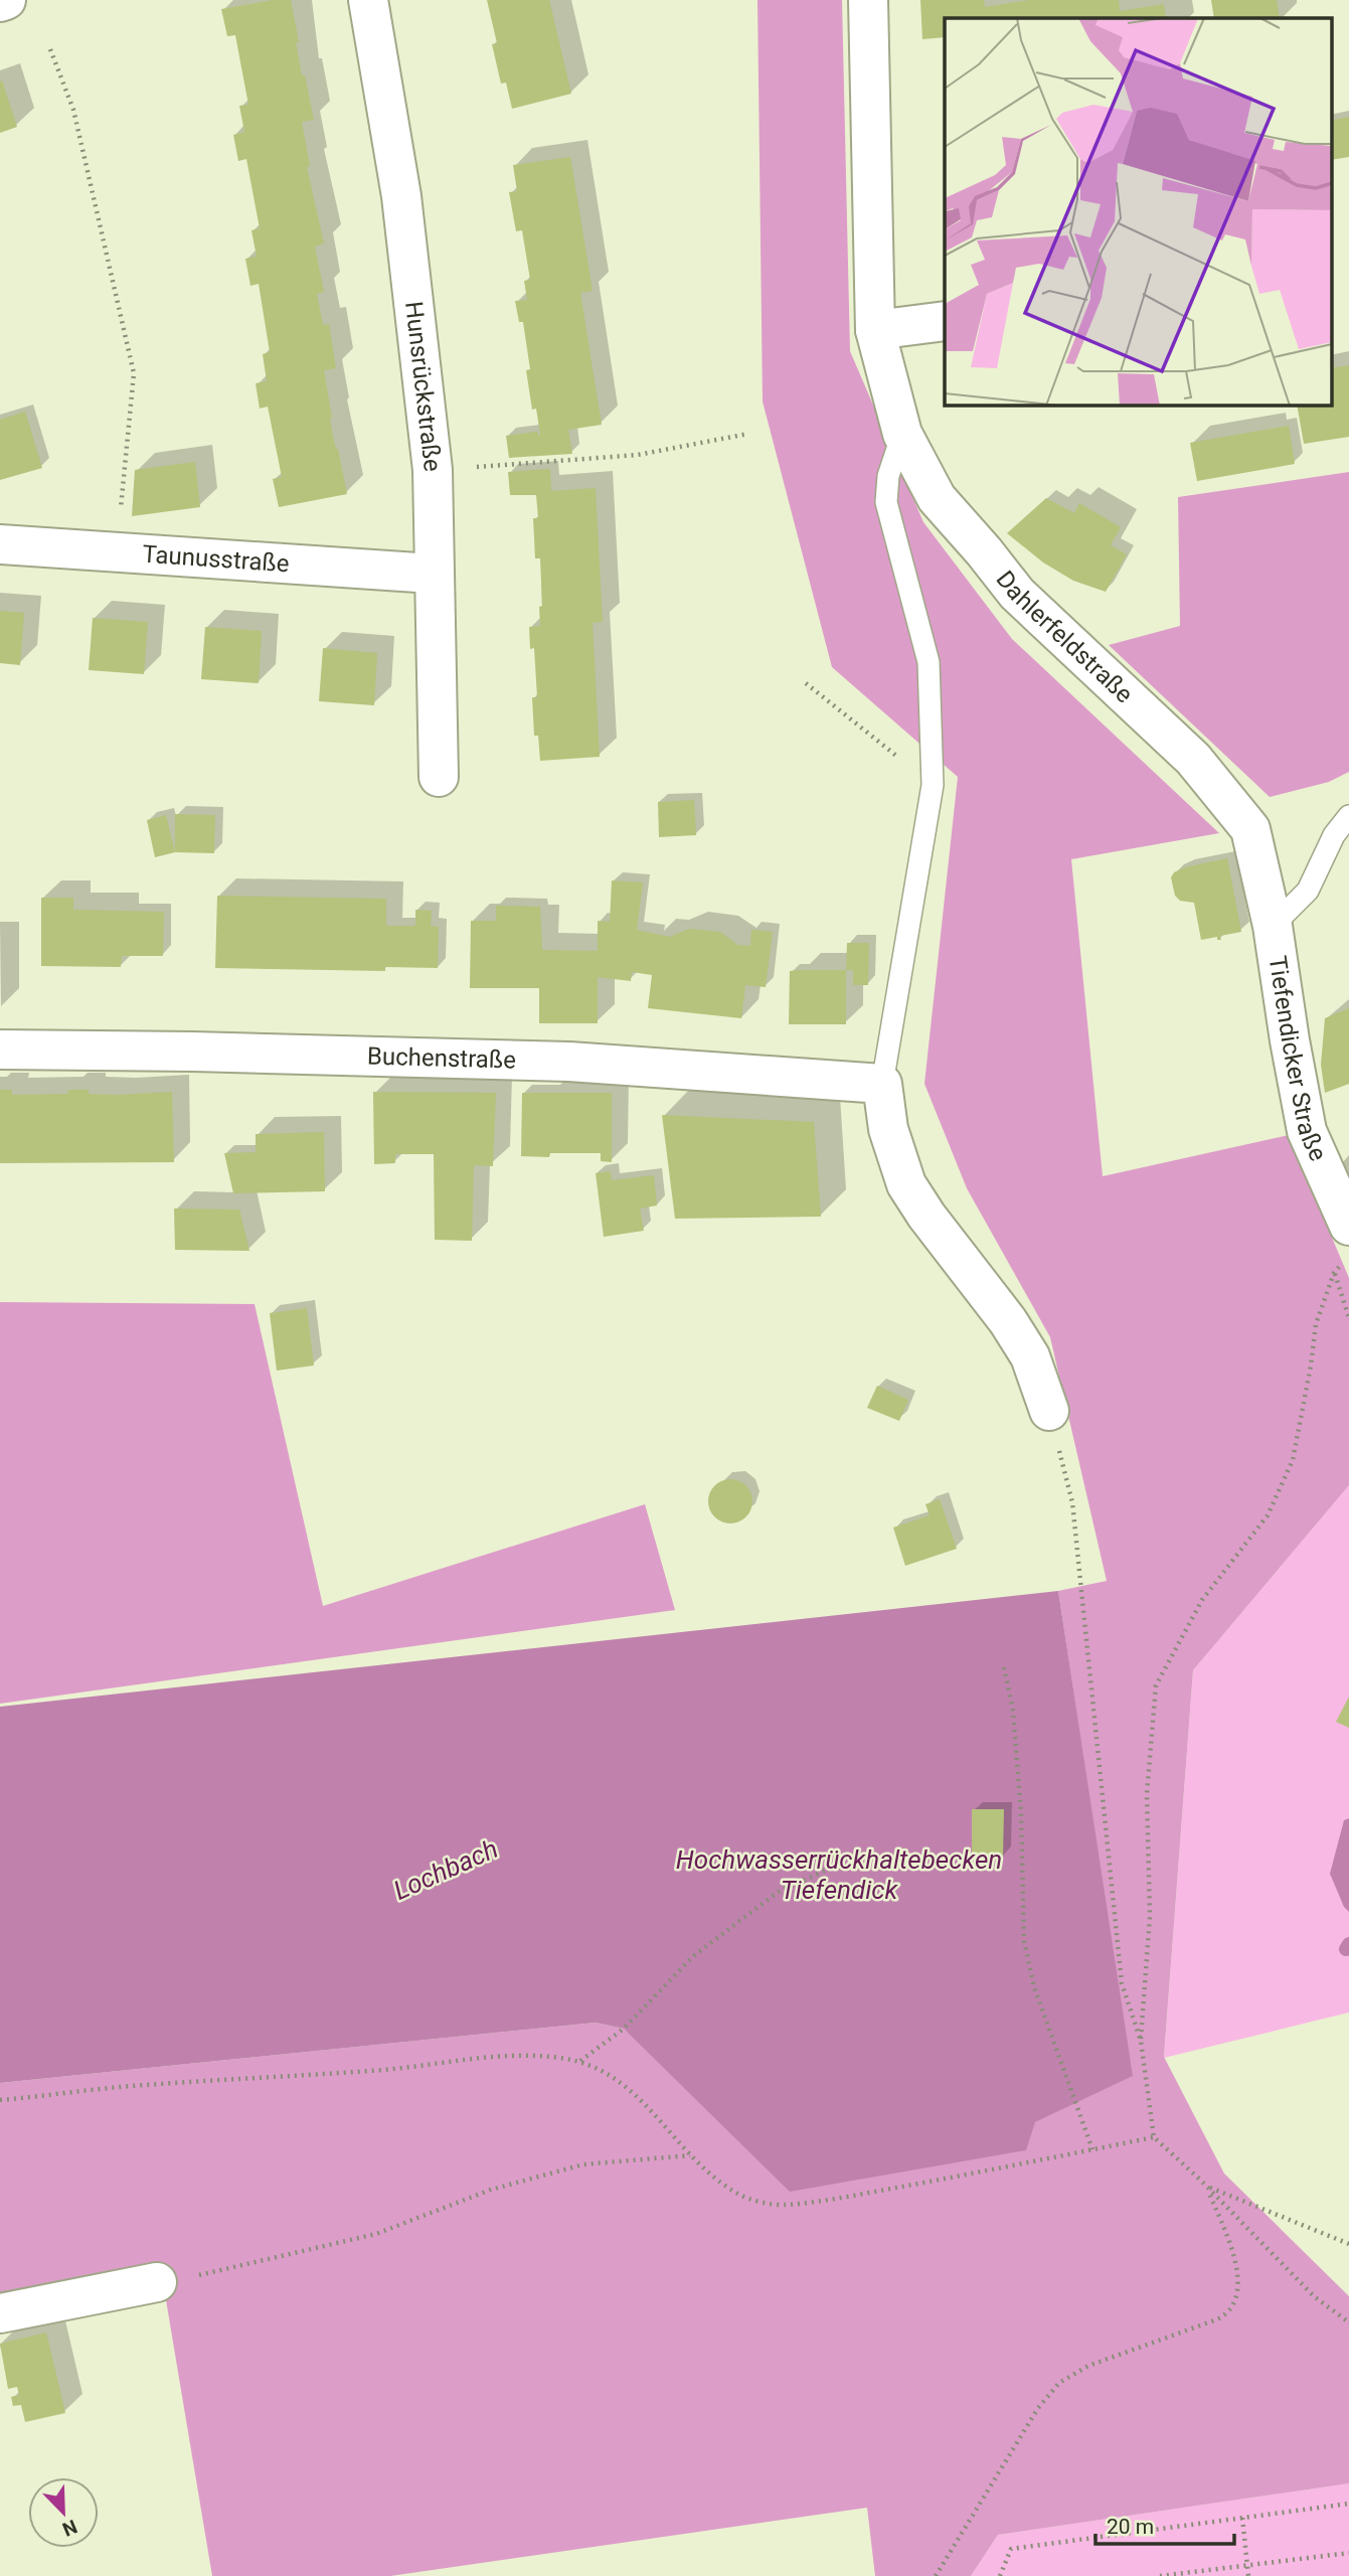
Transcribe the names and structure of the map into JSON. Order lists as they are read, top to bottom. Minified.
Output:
{"streets":{"street":["Hunsrückstraße","Taunusstraße","Dahlerfeldstraße","Buchenstraße","Tiefendicker Straße"]},"crossings":[["Hunsrückstraße","Taunusstraße"],["Dahlerfeldstraße","Tiefendicker Straße"]],"water":["Hochwasserrückhaltebecken Tiefendick","Lochbach"],"scale_bar":"20 m","north":"bottom right"}
